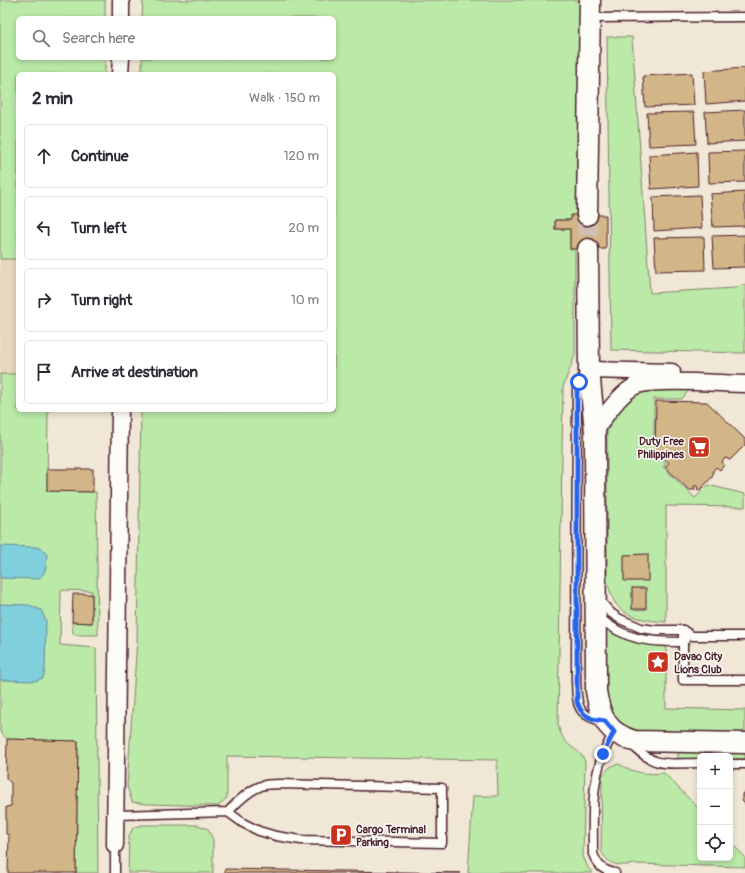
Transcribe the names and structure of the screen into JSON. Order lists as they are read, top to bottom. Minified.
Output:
{"places":{"supermarket":["Duty Free Philippines"],"place":["Davao City Lions Club"],"parking":["Cargo Terminal Parking"]},"page":{"search":"Search here","heading":["2 min","Walk · 150 m"],"list":[["Continue","120 m"],["Turn left","20 m"],["Turn right","10 m"],"Arrive at destination"],"map_buttons":["+","−"]}}
